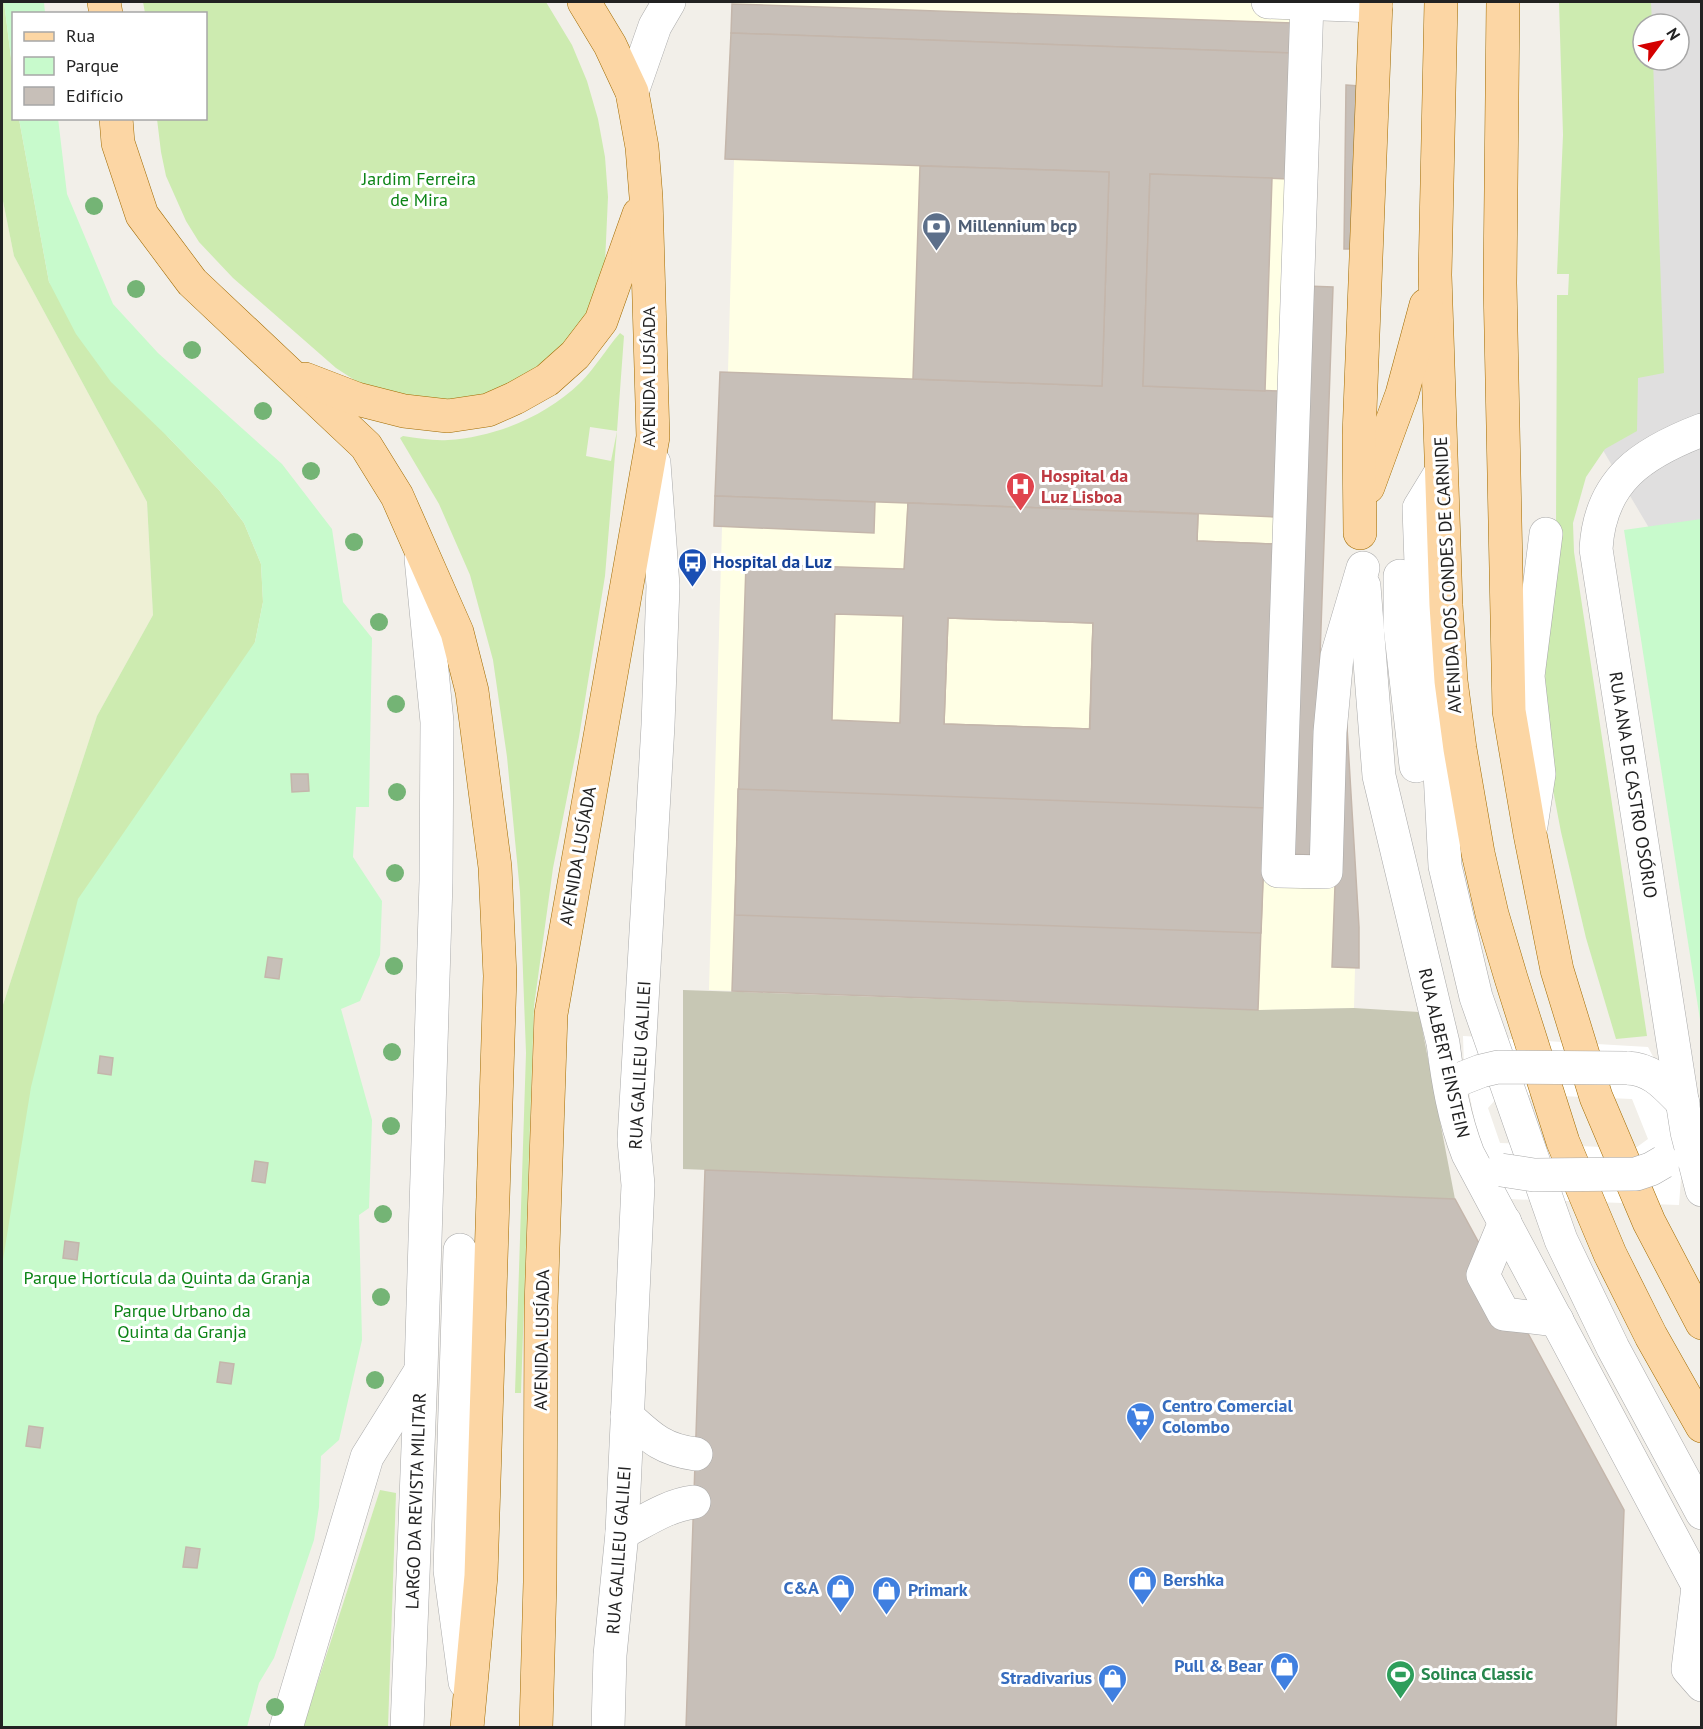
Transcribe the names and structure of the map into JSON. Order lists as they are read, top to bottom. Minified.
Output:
{"streets":{"main road":["AVENIDA LUSÍADA","AVENIDA DOS CONDES DE CARNIDE"],"street":["RUA ANA DE CASTRO OSÓRIO","RUA ALBERT EINSTEIN","RUA GALILEU GALILEI","LARGO DA REVISTA MILITAR"]},"crossings":[["AVENIDA LUSÍADA","RUA GALILEU GALILEI"]],"parks":["Jardim Ferreira de Mira","Parque Hortícula da Quinta da Granja","Parque Urbano da Quinta da Granja"],"places":{"bank":["Millennium bcp"],"hospital":["Hospital da Luz Lisboa"],"bus stop":["Hospital da Luz"],"supermarket":["Centro Comercial Colombo"],"shop":["Bershka","C&A","Primark","Pull & Bear","Stradivarius"],"sports":["Solinca Classic"]},"legend":["Rua","Parque","Edifício"],"north":"top right"}
